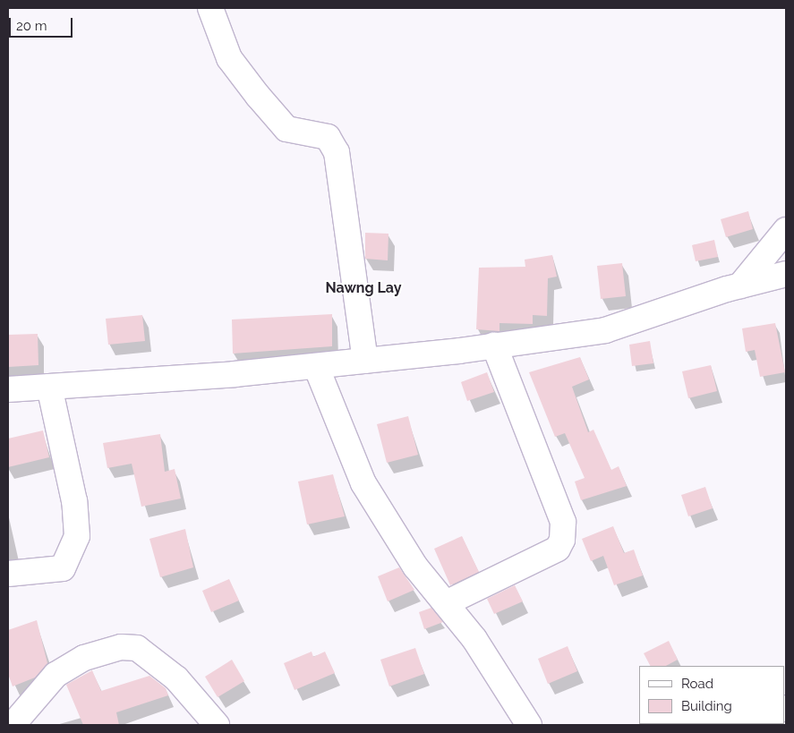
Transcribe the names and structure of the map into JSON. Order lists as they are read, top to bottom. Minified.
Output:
{"districts":["Nawng Lay"],"legend":["Road","Building"],"scale_bar":"20 m"}
